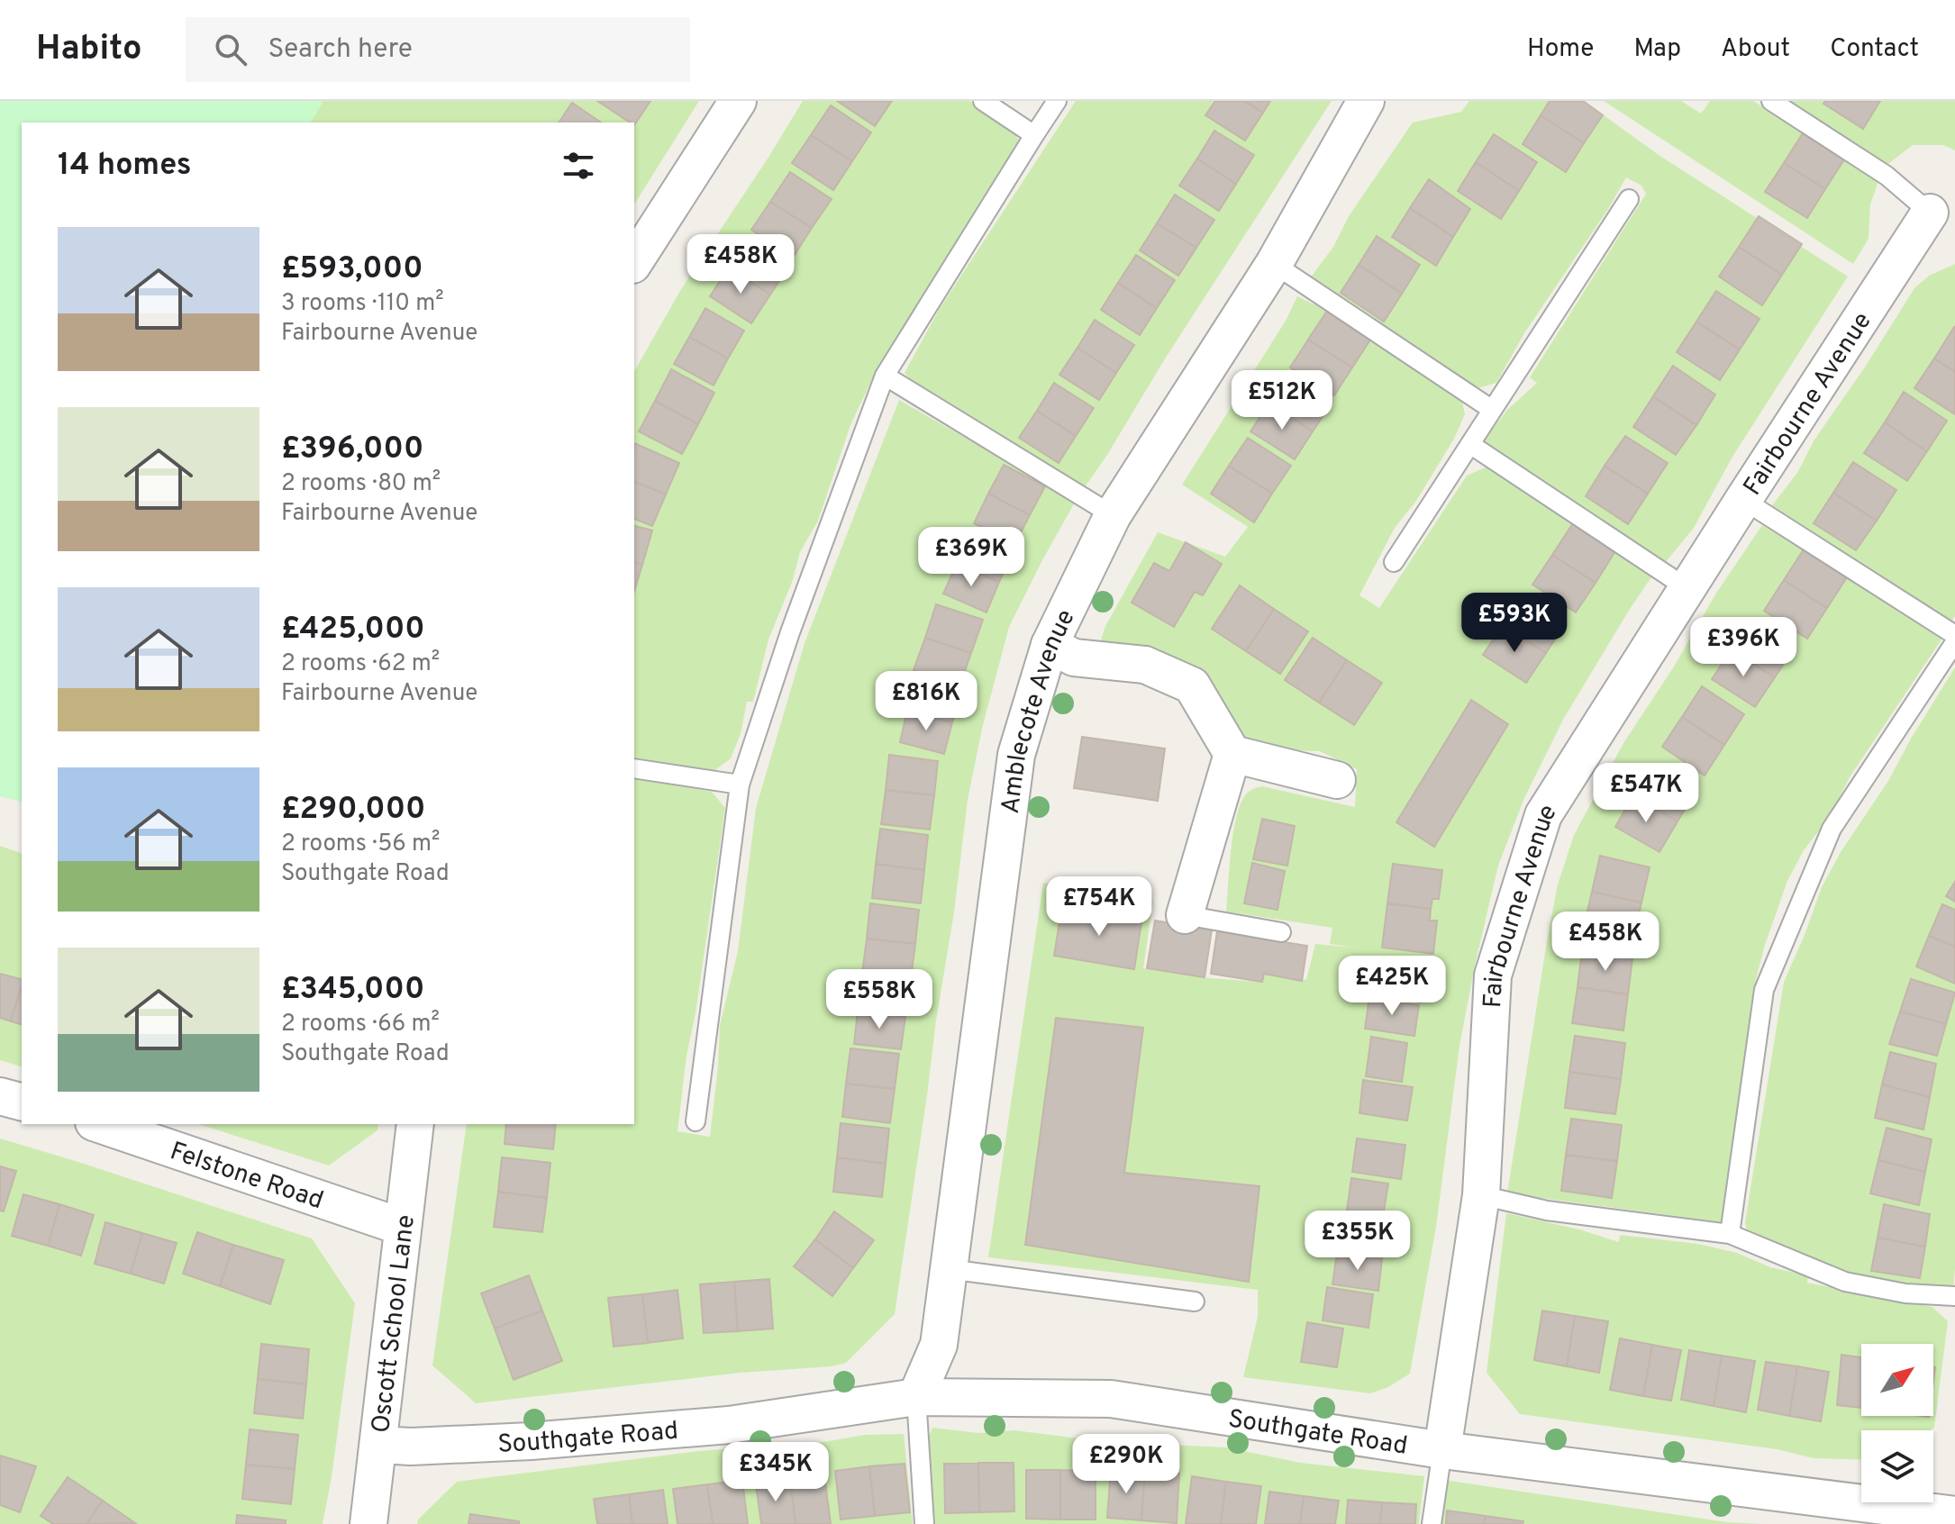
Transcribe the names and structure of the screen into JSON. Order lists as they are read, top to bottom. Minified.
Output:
{"streets":{"street":["Fairbourne Avenue","Amblecote Avenue","Felstone Road","Oscott School Lane","Southgate Road"]},"crossings":[["Fairbourne Avenue","Southgate Road"],["Amblecote Avenue","Southgate Road"],["Felstone Road","Oscott School Lane"],["Oscott School Lane","Southgate Road"]],"north":"top right","page":{"header":"Habito","search":"Search here","nav":["Home","Map","About","Contact"],"heading":"14 homes","list":[{"name":"£593,000","note":"3 rooms · 110 m² · Fairbourne Avenue"},{"name":"£396,000","note":"2 rooms · 80 m² · Fairbourne Avenue"},{"name":"£425,000","note":"2 rooms · 62 m² · Fairbourne Avenue"},{"name":"£290,000","note":"2 rooms · 56 m² · Southgate Road"},{"name":"£345,000","note":"2 rooms · 66 m² · Southgate Road"}],"price":["£458K","£512K","£369K","£593K","£396K","£816K","£547K","£754K","£458K","£425K","£558K","£355K","£290K","£345K"]}}
